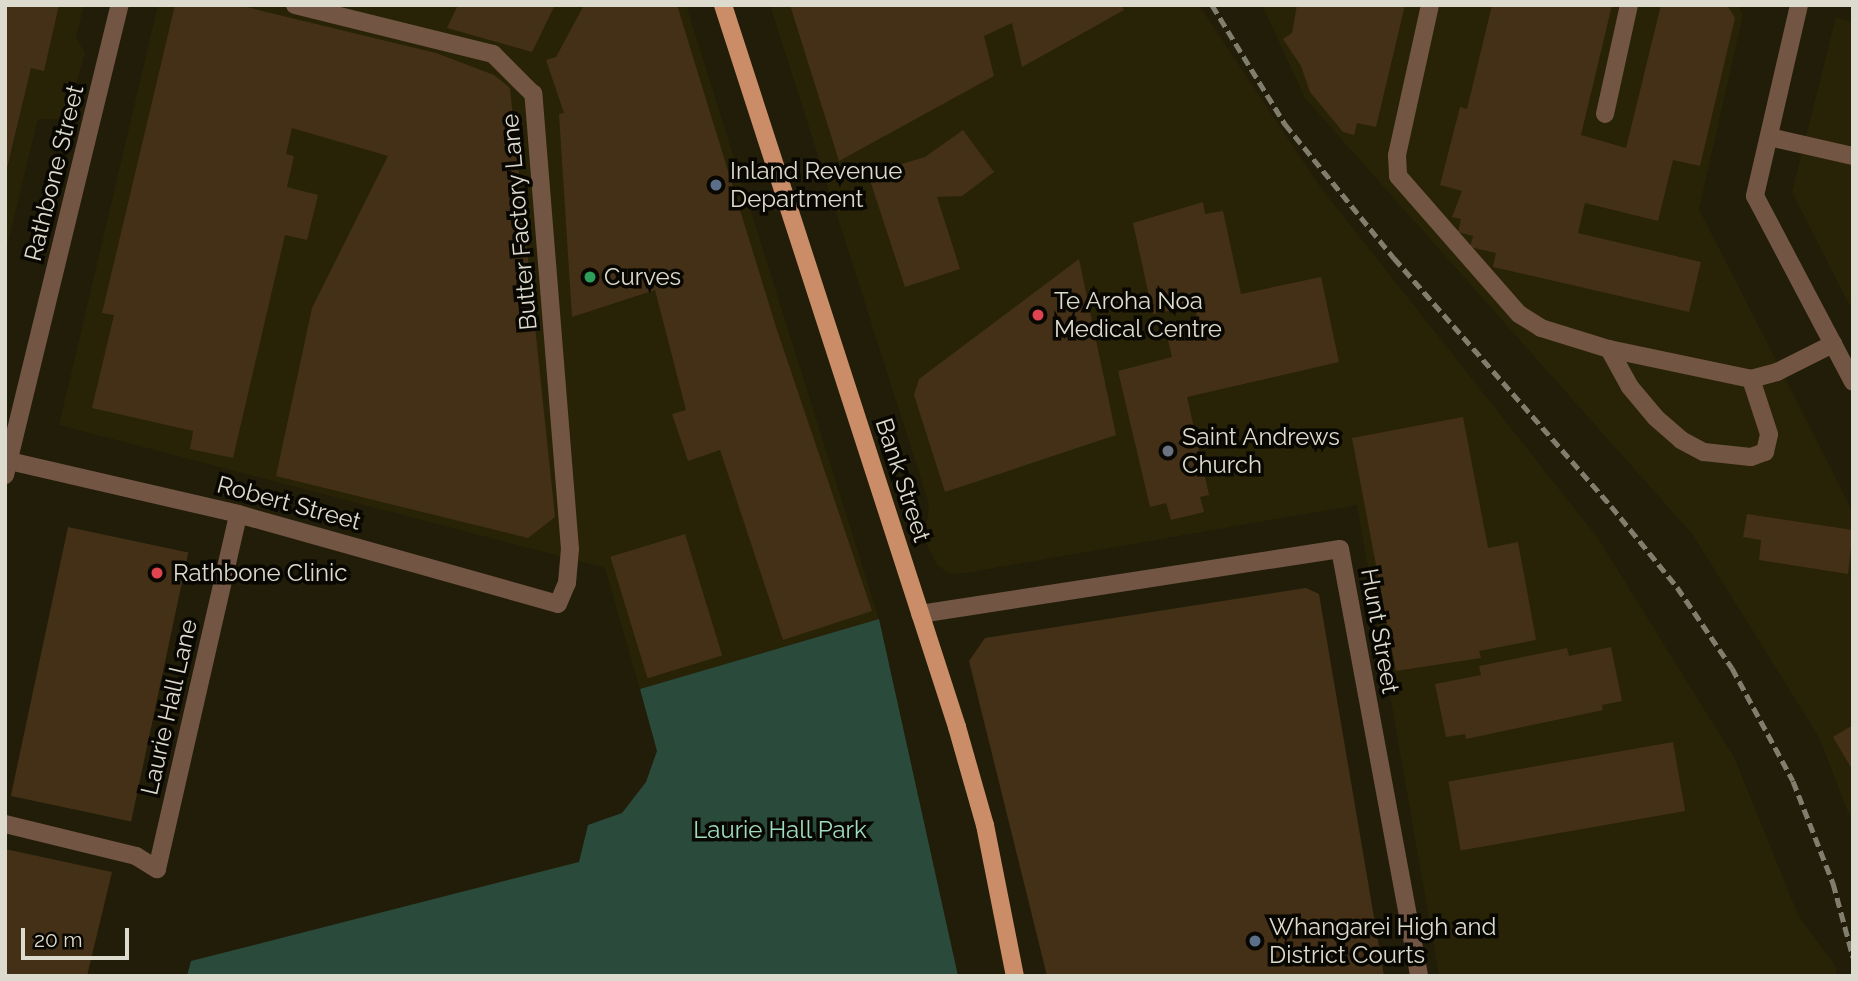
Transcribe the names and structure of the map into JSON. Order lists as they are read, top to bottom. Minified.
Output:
{"streets":{"main road":["Bank Street"],"street":["Rathbone Street","Butter Factory Lane","Robert Street","Hunt Street","Laurie Hall Lane"]},"crossings":[["Rathbone Street","Robert Street"],["Butter Factory Lane","Robert Street"],["Bank Street","Hunt Street"],["Robert Street","Laurie Hall Lane"]],"parks":["Laurie Hall Park"],"places":["Inland Revenue Department","Curves","Te Aroha Noa Medical Centre","Saint Andrews Church","Rathbone Clinic","Whangarei High and District Courts"],"scale_bar":"20 m"}
